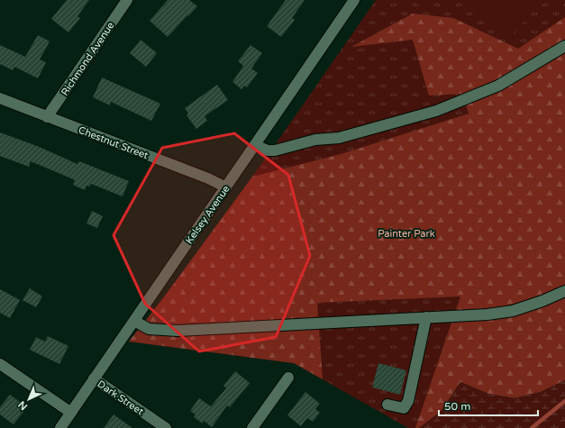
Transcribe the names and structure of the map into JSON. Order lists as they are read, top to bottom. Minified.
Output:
{"streets":{"street":["Richmond Avenue","Chestnut Street","Kelsey Avenue","Dark Street"]},"crossings":[["Richmond Avenue","Chestnut Street"],["Chestnut Street","Kelsey Avenue"],["Kelsey Avenue","Dark Street"]],"parks":["Painter Park"],"scale_bar":"50 m","north":"bottom left"}
